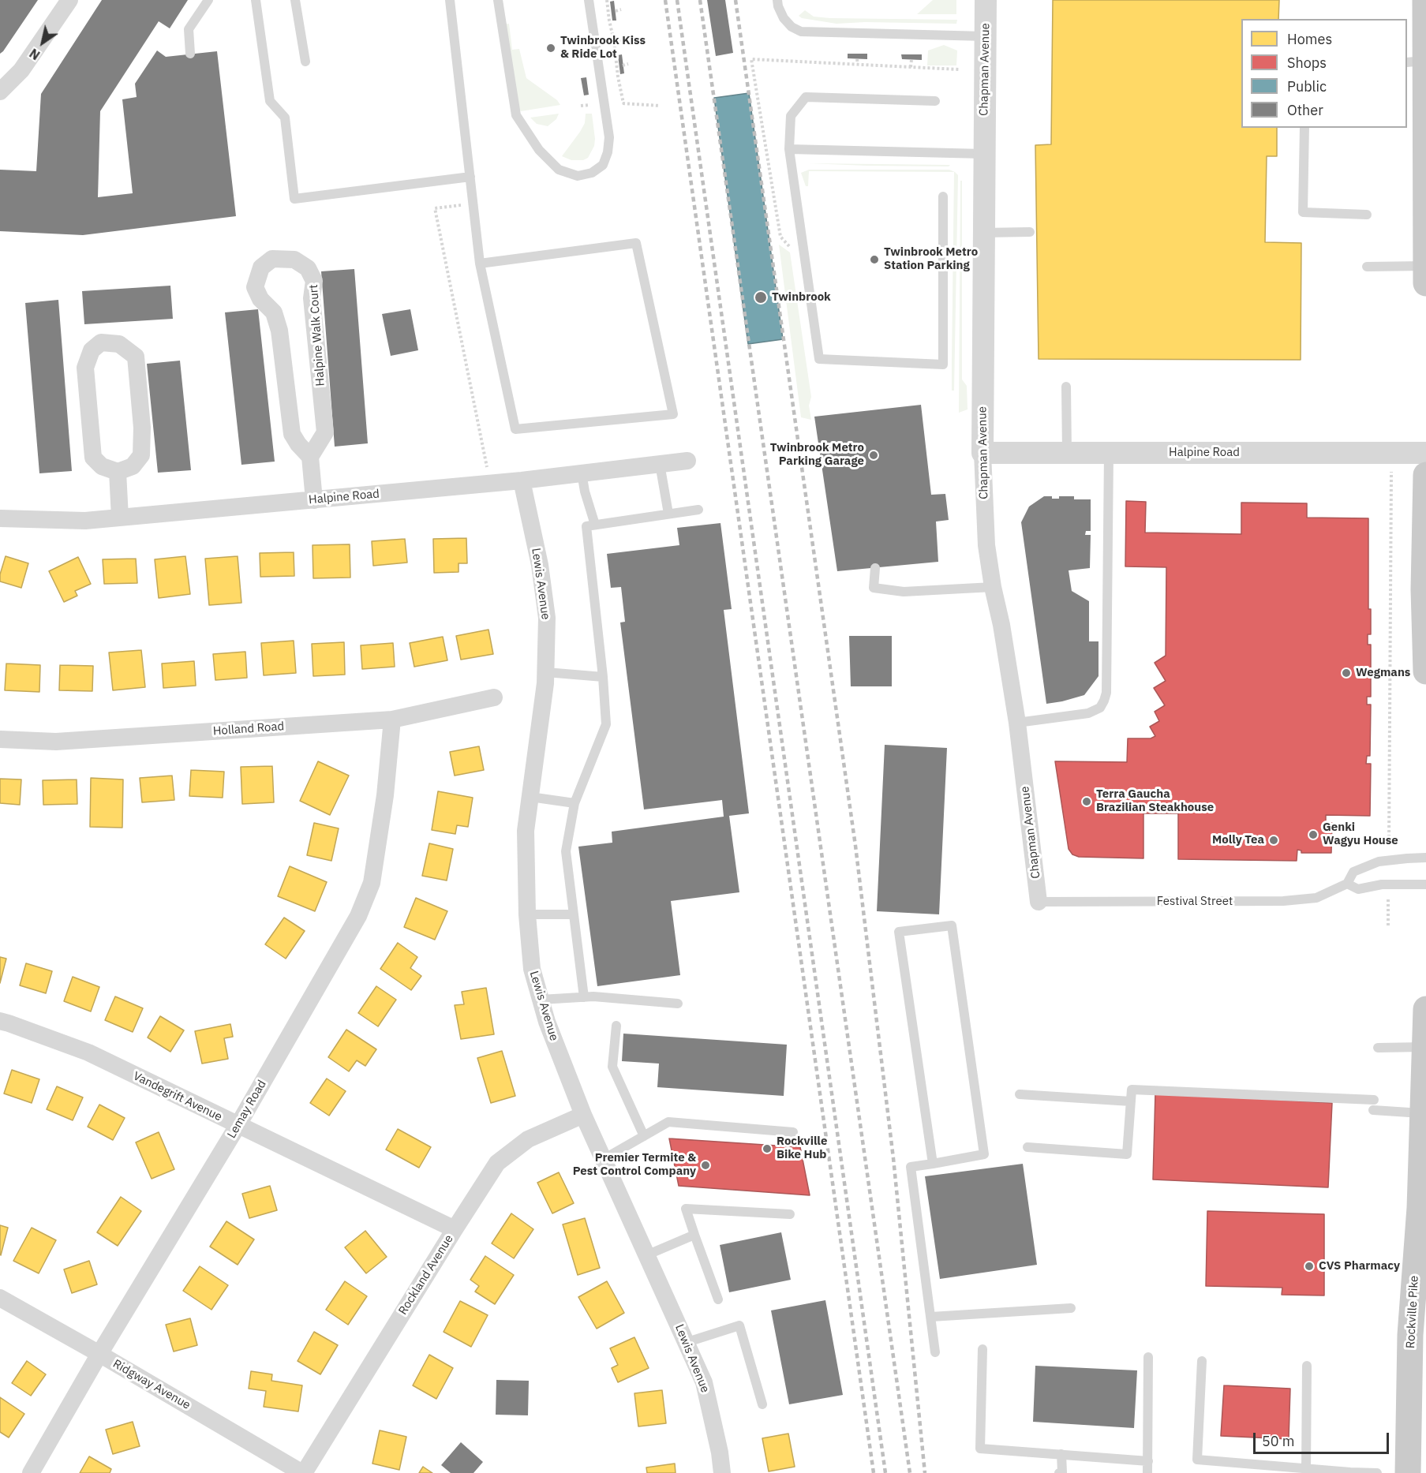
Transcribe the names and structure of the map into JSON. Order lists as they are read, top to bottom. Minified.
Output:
{"streets":{"main road":["Rockville Pike"],"street":["Chapman Avenue","Halpine Walk Court","Halpine Road","Lewis Avenue","Holland Road","Vandegrift Avenue","Lemay Road","Rockland Avenue","Ridgway Avenue"],"lane":["Festival Street"]},"crossings":[["Chapman Avenue","Halpine Road"],["Chapman Avenue","Festival Street"],["Halpine Road","Lewis Avenue"],["Lewis Avenue","Rockland Avenue"],["Holland Road","Lemay Road"],["Vandegrift Avenue","Lemay Road"],["Vandegrift Avenue","Rockland Avenue"],["Lemay Road","Ridgway Avenue"],["Rockland Avenue","Ridgway Avenue"]],"places":["Twinbrook Kiss & Ride Lot","Twinbrook Metro Station Parking","Twinbrook","Twinbrook Metro Parking Garage","Wegmans","Terra Gaucha Brazilian Steakhouse","Genki Wagyu House","Molly Tea","Rockville Bike Hub","Premier Termite & Pest Control Company","CVS Pharmacy"],"legend":["Homes","Shops","Public","Other"],"scale_bar":"50 m","north":"bottom left"}
